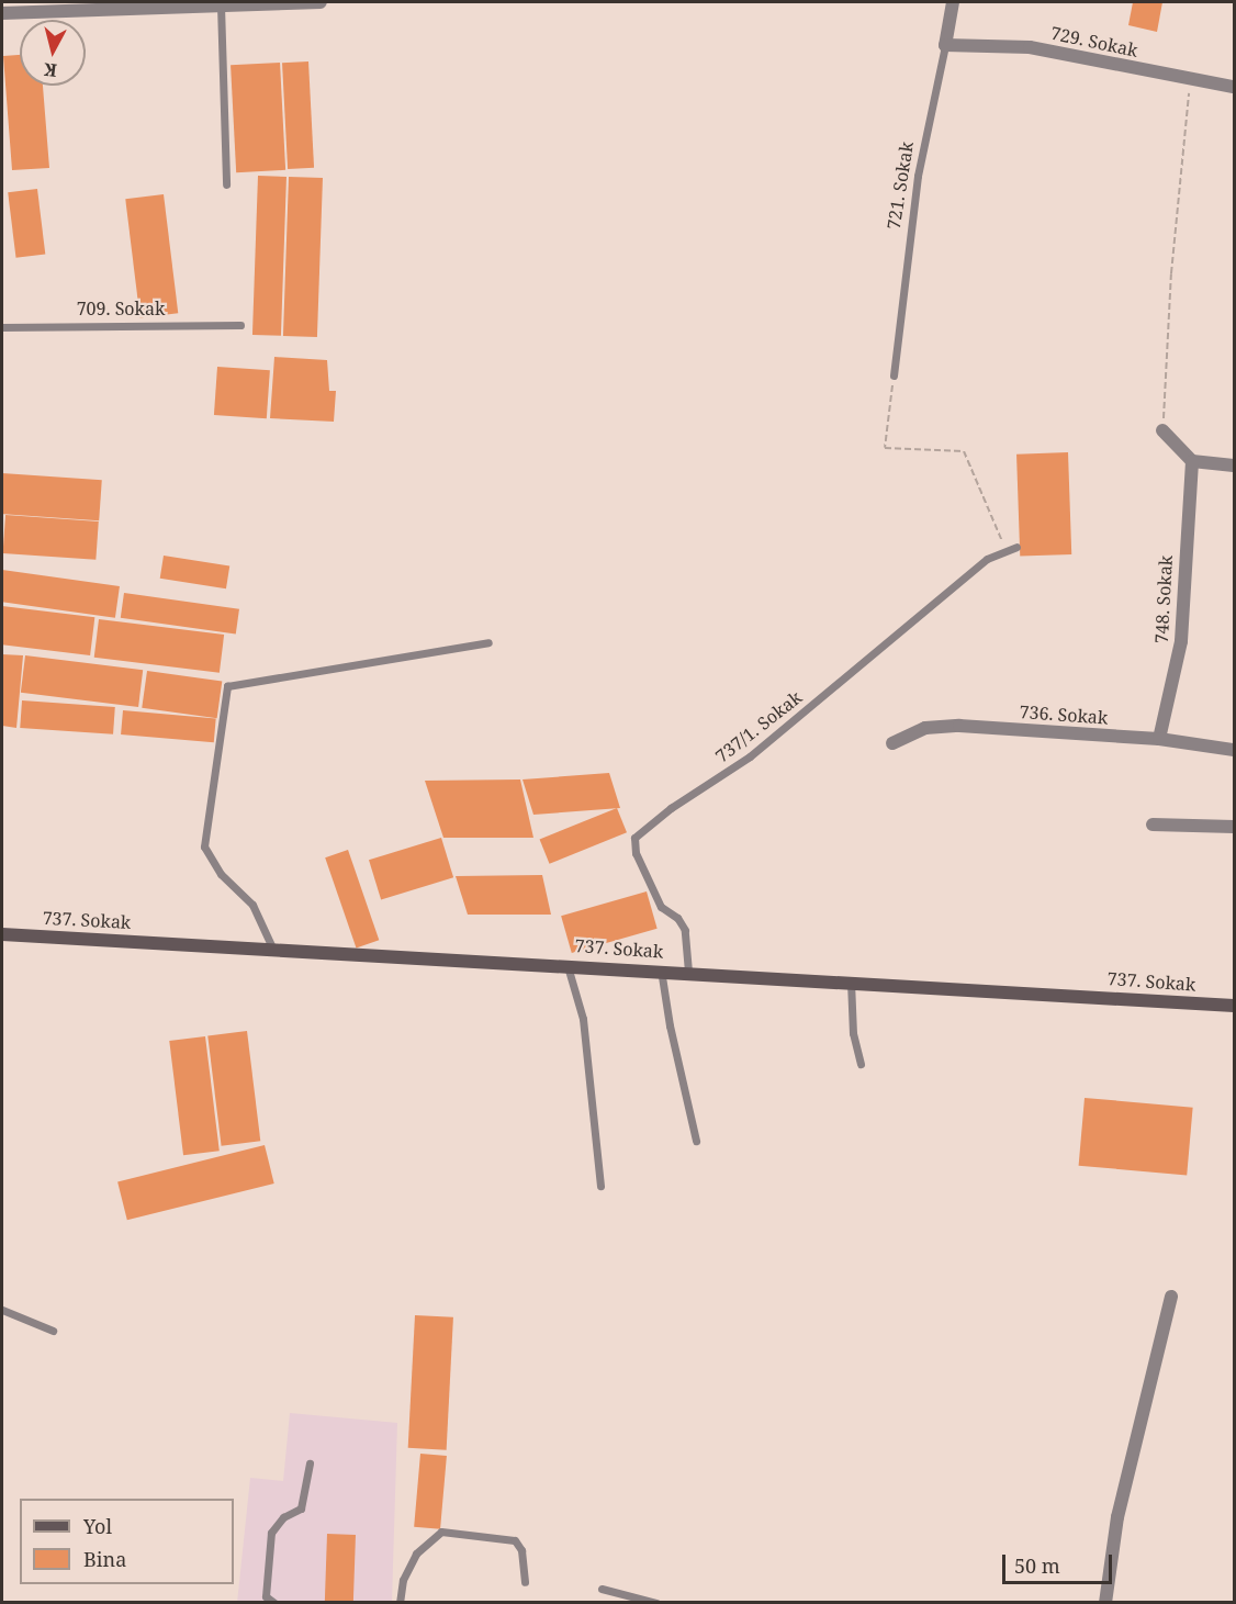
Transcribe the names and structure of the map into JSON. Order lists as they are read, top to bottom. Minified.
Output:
{"streets":{"street":["729. Sokak","721. Sokak","748. Sokak","736. Sokak","737. Sokak"],"lane":["709. Sokak","737/1. Sokak"]},"crossings":[["729. Sokak","721. Sokak"],["748. Sokak","736. Sokak"],["737/1. Sokak","737. Sokak"]],"legend":["Yol","Bina"],"scale_bar":"50 m","north":"bottom"}
